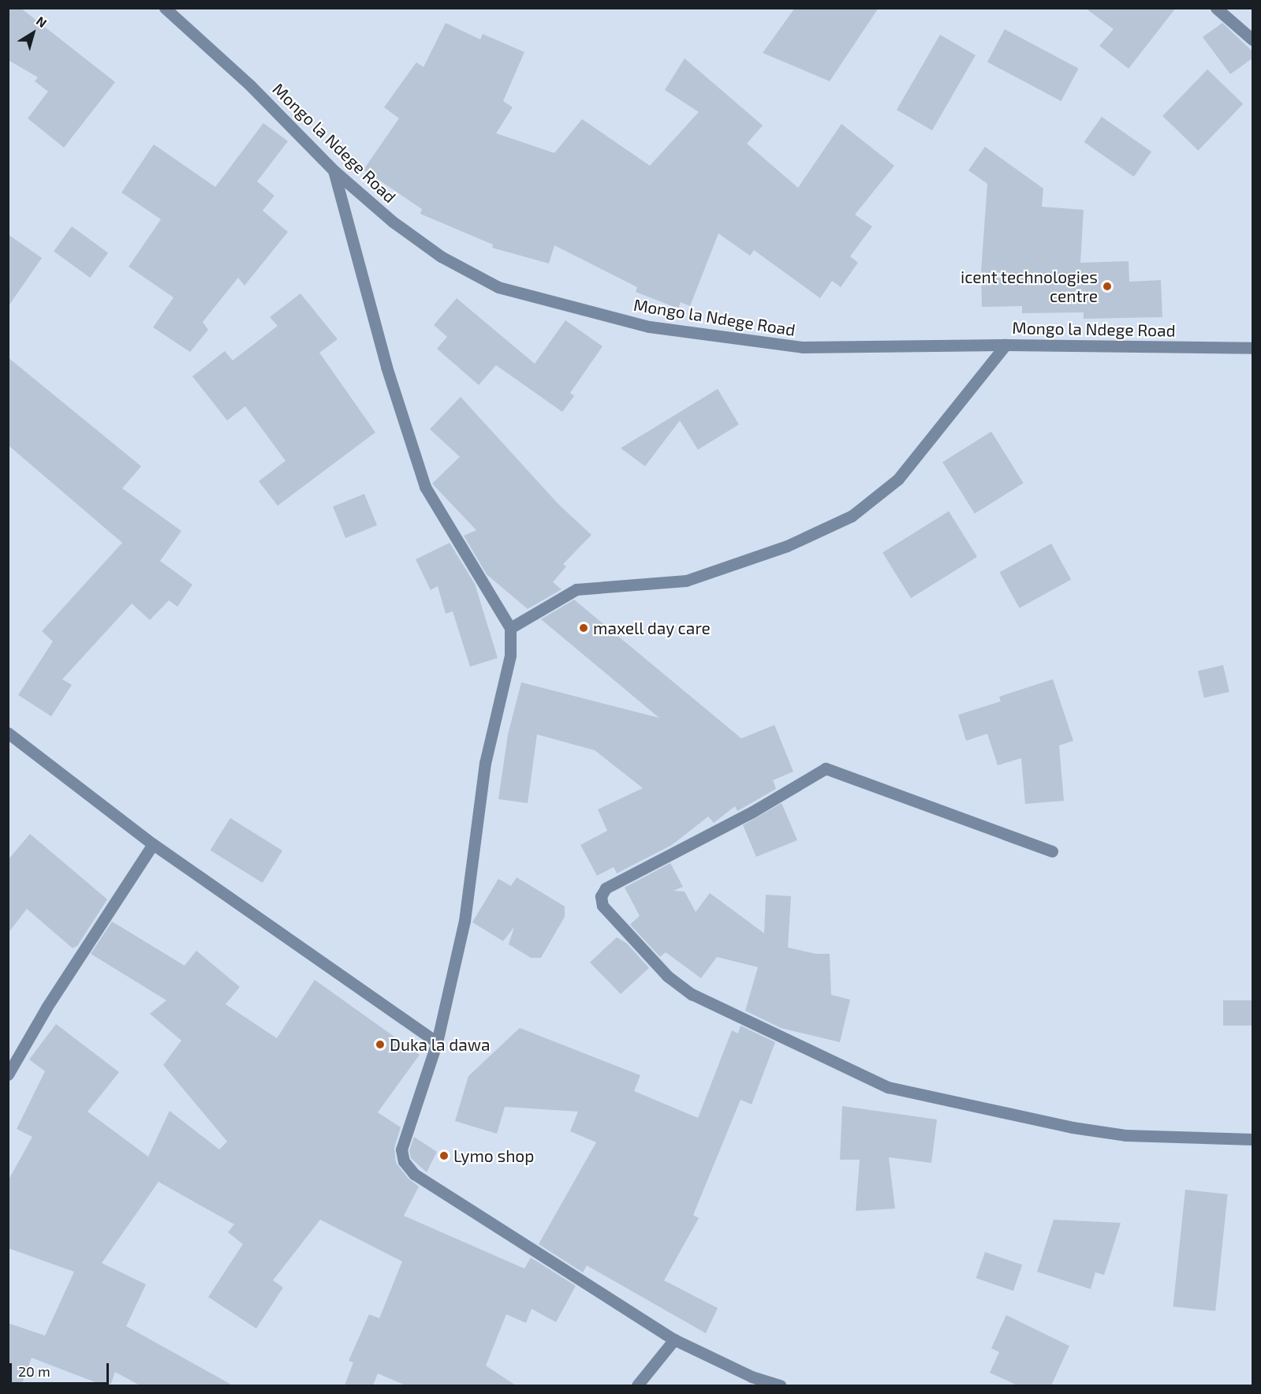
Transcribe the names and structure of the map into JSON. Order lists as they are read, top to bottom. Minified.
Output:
{"streets":{"street":["Mongo la Ndege Road"]},"places":["icent technologies centre","maxell day care","Duka la dawa","Lymo shop"],"scale_bar":"20 m","north":"top right"}
